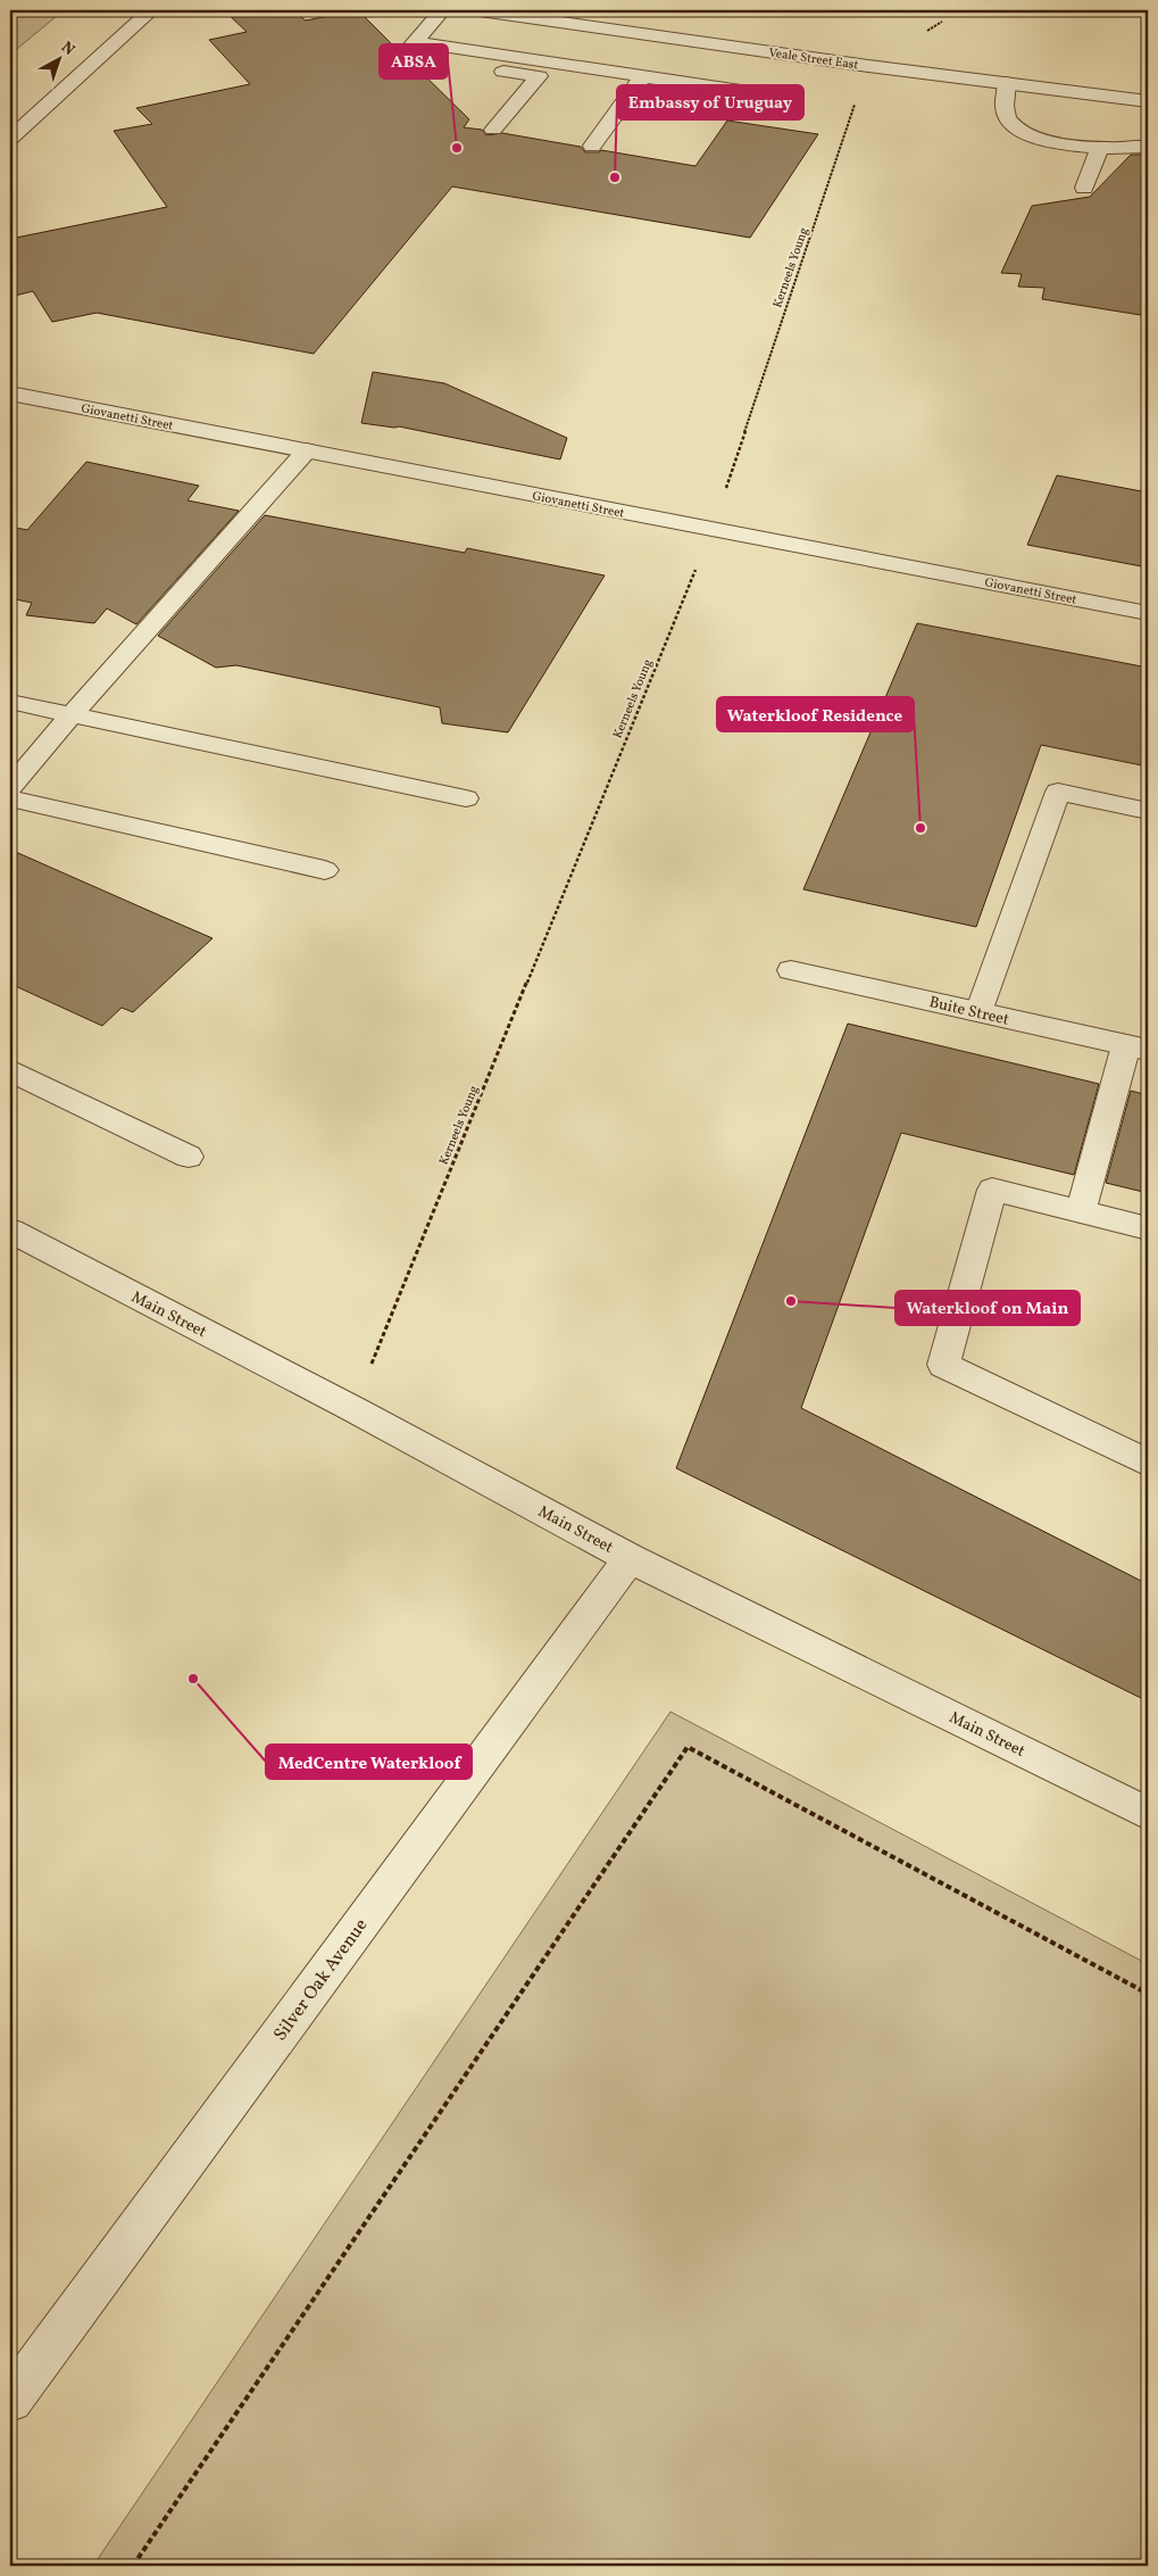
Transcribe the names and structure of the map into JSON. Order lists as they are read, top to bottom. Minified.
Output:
{"streets":{"street":["Veale Street East","Giovanetti Street","Buite Street","Main Street","Silver Oak Avenue"],"path":["Kerneels Young"]},"crossings":[["Veale Street East","Kerneels Young"],["Kerneels Young","Giovanetti Street"],["Kerneels Young","Main Street"],["Main Street","Silver Oak Avenue"]],"places":["ABSA","Embassy of Uruguay","Waterkloof Residence","Waterkloof on Main","MedCentre Waterkloof"],"north":"top right"}
